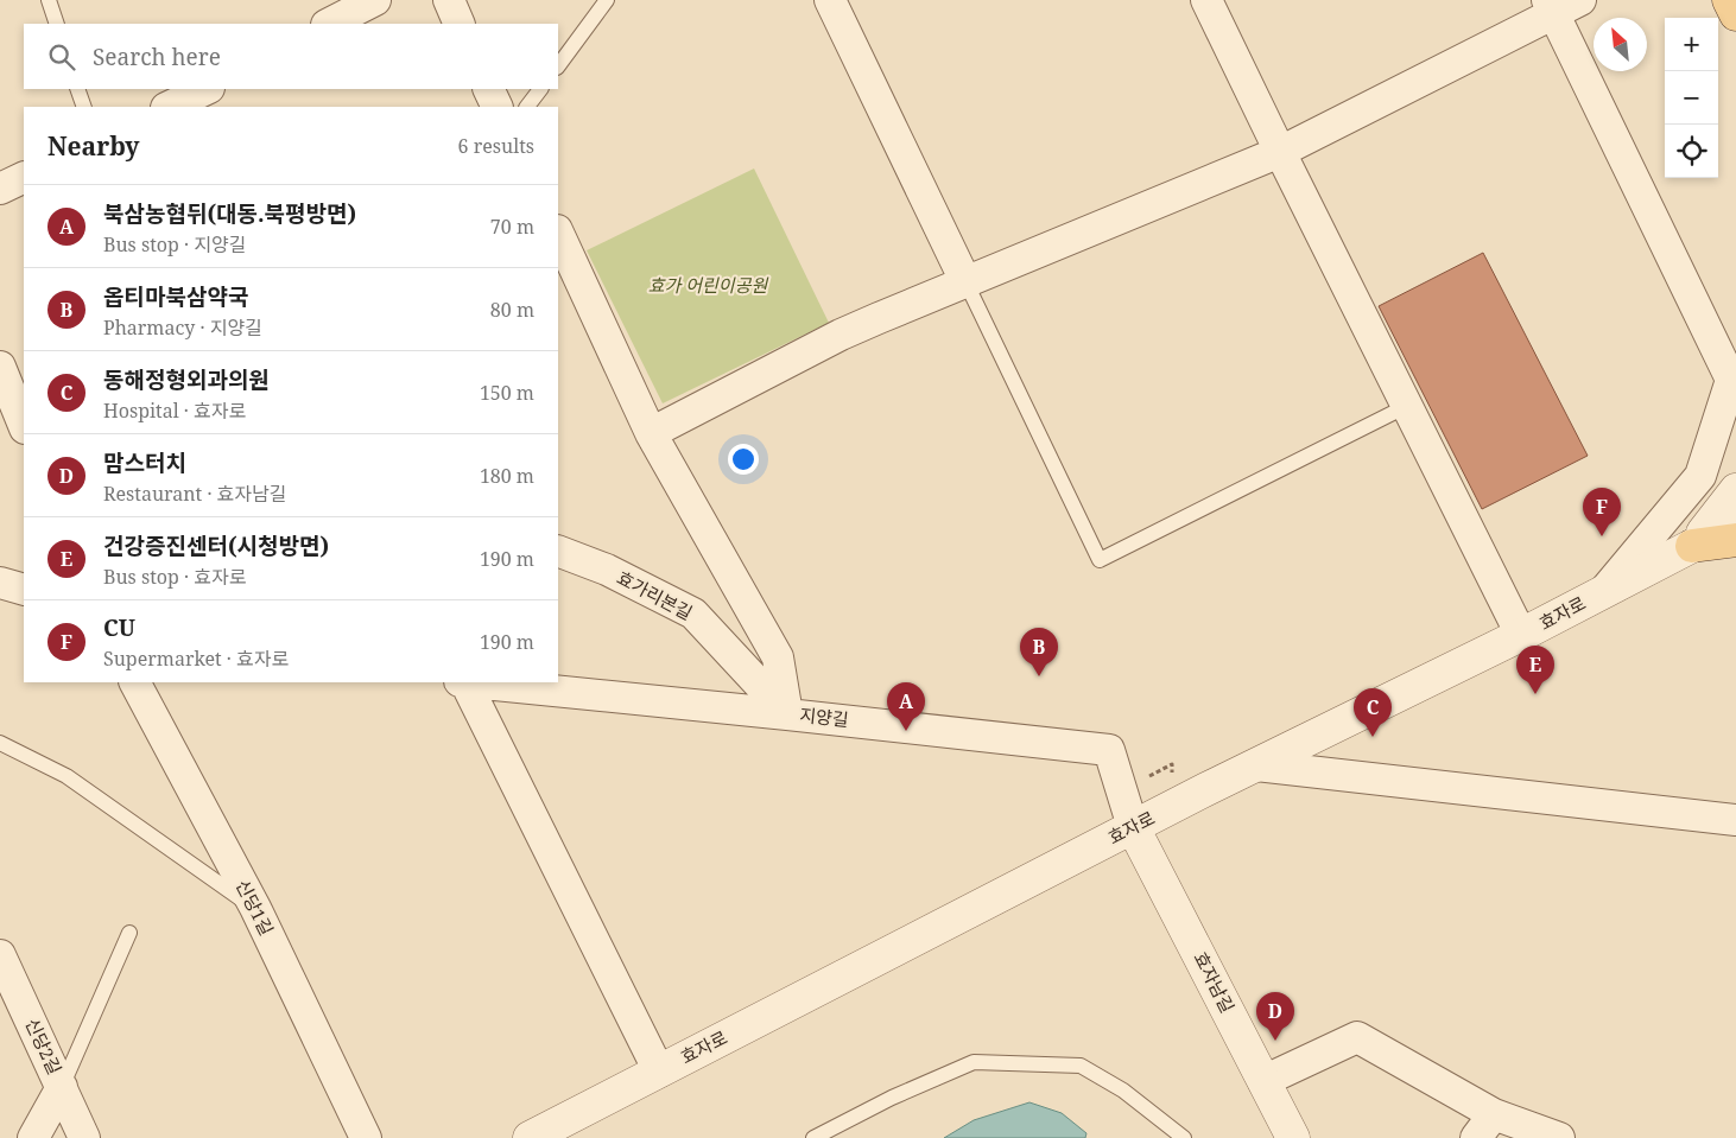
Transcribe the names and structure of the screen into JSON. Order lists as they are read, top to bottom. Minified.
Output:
{"streets":{"street":["효가리본길","효자로","지양길","신당1길","효자남길","신당2길"]},"crossings":[["효가리본길","지양길"],["효자로","지양길"],["효자로","효자남길"],["지양길","효자남길"]],"parks":["효가 어린이공원"],"north":"top left","page":{"map_buttons":["+","−"],"search":"Search here","heading":["Nearby","6 results"],"list":[{"mark":"A","name":"북삼농협뒤(대동.북평방면)","note":"Bus stop · 지양길","value":"70 m"},{"mark":"B","name":"옵티마북삼약국","note":"Pharmacy · 지양길","value":"80 m"},{"mark":"C","name":"동해정형외과의원","note":"Hospital · 효자로","value":"150 m"},{"mark":"D","name":"맘스터치","note":"Restaurant · 효자남길","value":"180 m"},{"mark":"E","name":"건강증진센터(시청방면)","note":"Bus stop · 효자로","value":"190 m"},{"mark":"F","name":"CU","note":"Supermarket · 효자로","value":"190 m"}],"pins":["F","B","E","A","C","D"]}}
